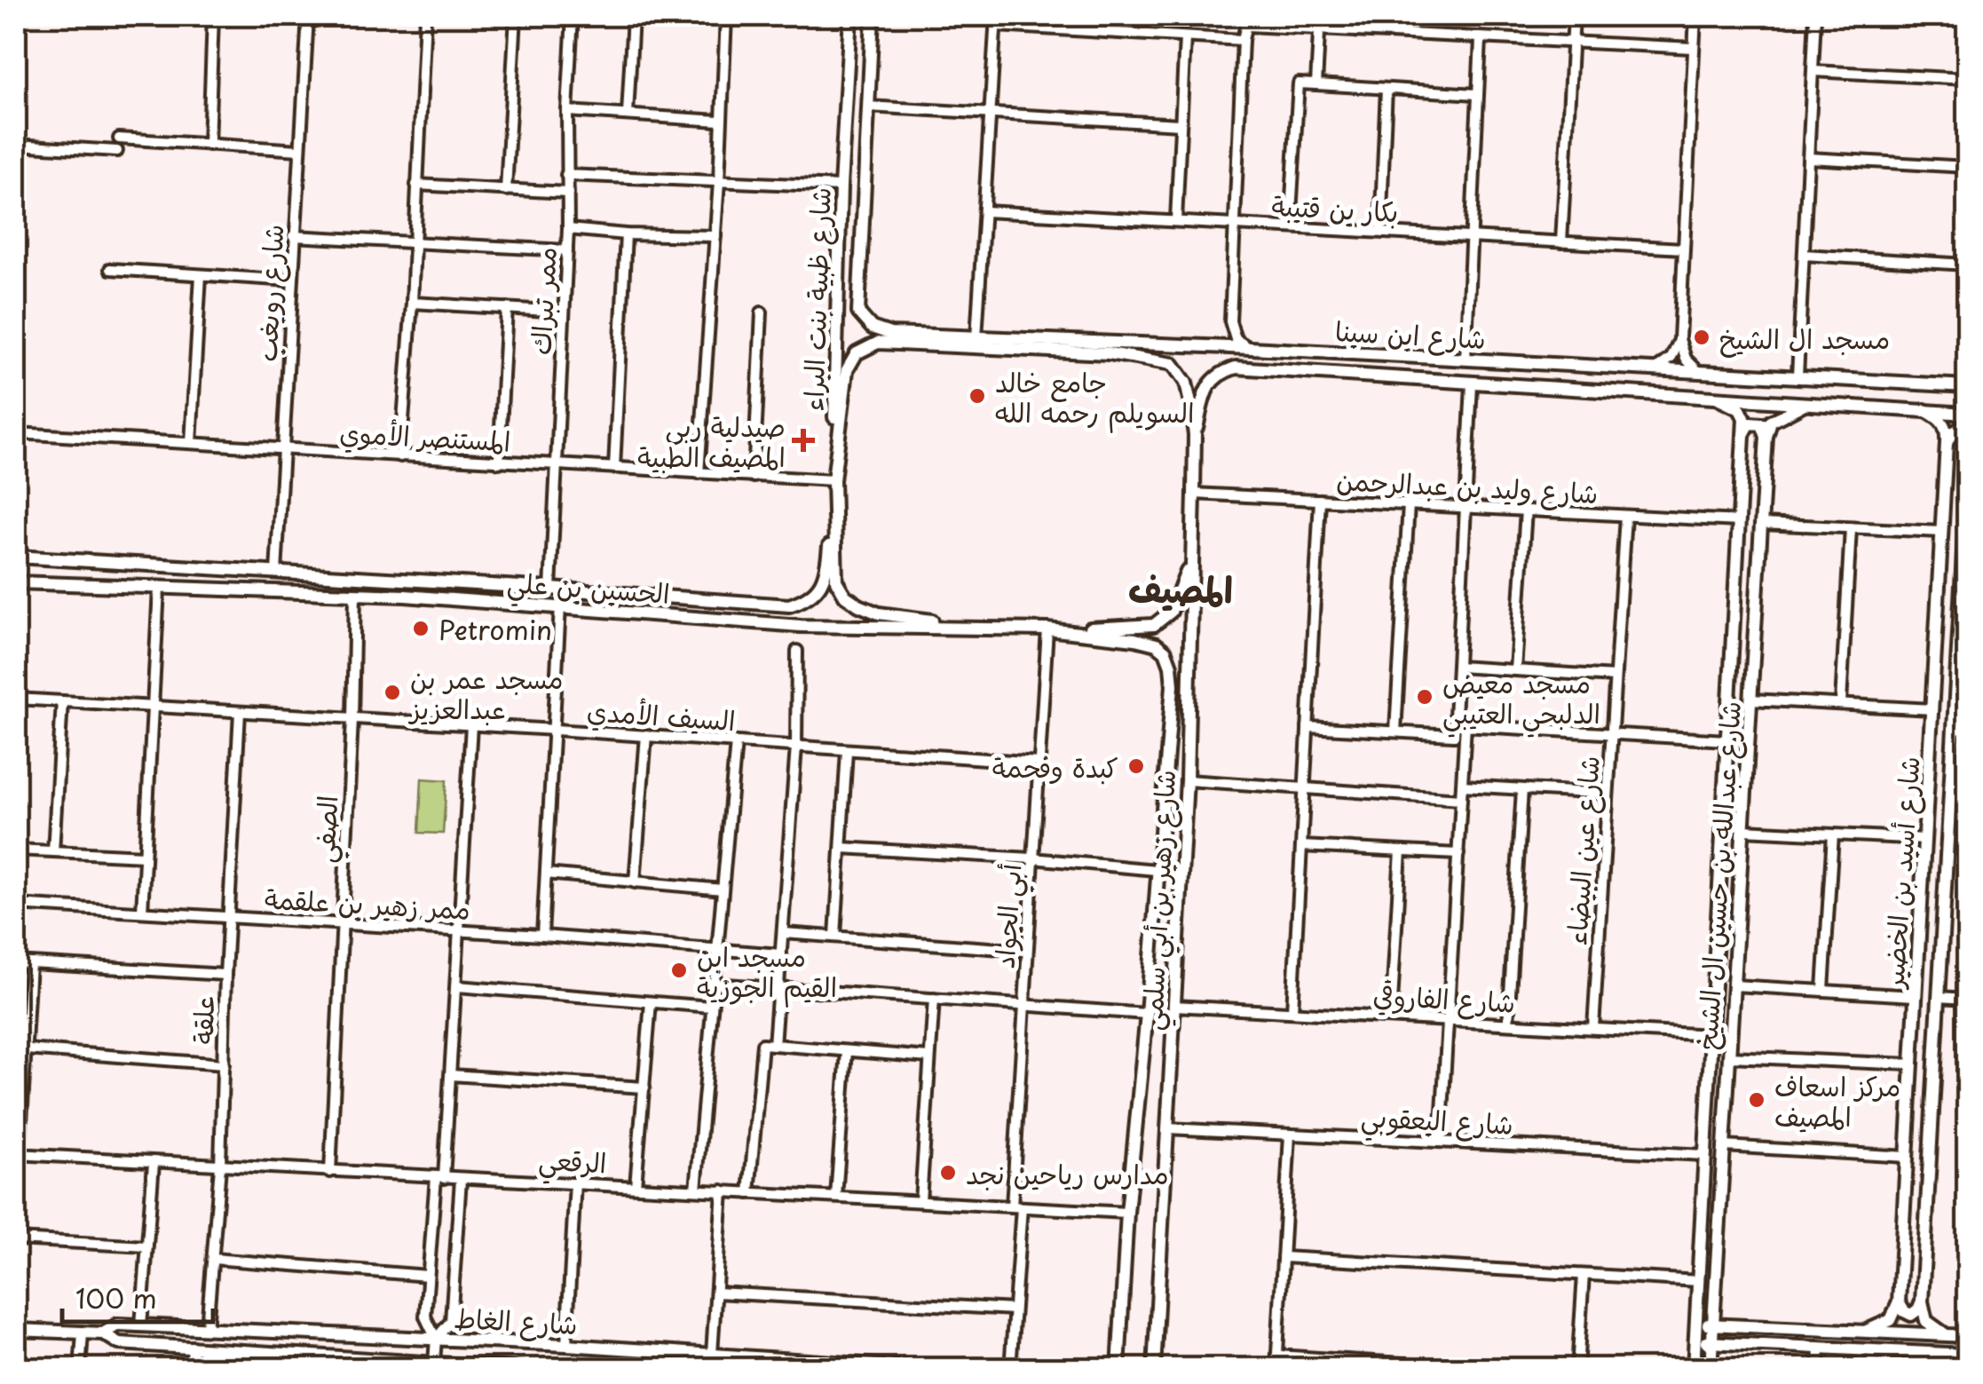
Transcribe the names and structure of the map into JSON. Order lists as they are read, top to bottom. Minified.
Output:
{"streets":{"street":["بكار بن قتيبة","شارع رويغب","شارع ظبية بنت البراء","ممر تبراك","شارع ابن سينا","المستنصر الأموي","شارع وليد بن عبدالرحمن","الحسين بن علي","السيف الأمدي","الصفي","شارع عين البيضاء","شارع أسيد بن الخضير","شارع عبدالله بن حسين ال الشيخ","شارع زهير بن أبي سلمي","ممر زهير بن علقمة","أبي الجواد","شارع الفاروقي","علقة","شارع اليعقوبي","الرقعي","شارع الغاط"]},"crossings":[["شارع رويغب","المستنصر الأموي"],["شارع رويغب","الحسين بن علي"],["شارع ظبية بنت البراء","شارع ابن سينا"],["شارع ظبية بنت البراء","المستنصر الأموي"],["شارع ظبية بنت البراء","الحسين بن علي"],["ممر تبراك","المستنصر الأموي"],["ممر تبراك","الحسين بن علي"],["شارع ابن سينا","شارع زهير بن أبي سلمي"],["شارع وليد بن عبدالرحمن","شارع عين البيضاء"],["شارع وليد بن عبدالرحمن","شارع عبدالله بن حسين ال الشيخ"],["شارع وليد بن عبدالرحمن","شارع زهير بن أبي سلمي"],["الحسين بن علي","الصفي"],["الحسين بن علي","شارع زهير بن أبي سلمي"],["الحسين بن علي","أبي الجواد"],["السيف الأمدي","الصفي"],["السيف الأمدي","أبي الجواد"],["السيف الأمدي","علقة"],["الصفي","ممر زهير بن علقمة"],["الصفي","الرقعي"],["شارع عين البيضاء","شارع الفاروقي"],["شارع عبدالله بن حسين ال الشيخ","شارع الفاروقي"],["شارع عبدالله بن حسين ال الشيخ","شارع اليعقوبي"],["شارع زهير بن أبي سلمي","شارع الفاروقي"],["شارع زهير بن أبي سلمي","شارع اليعقوبي"],["شارع زهير بن أبي سلمي","الرقعي"],["ممر زهير بن علقمة","علقة"],["أبي الجواد","الرقعي"],["علقة","الرقعي"],["علقة","شارع الغاط"]],"districts":["المصيف"],"places":{"other":["مسجد ال الشيخ","جامع خالد السويلم رحمه الله","Petromin","مسجد عمر بن عبدالعزيز","مسجد معيض الدلبحي العتيبي","كبدة وفحمة","مسجد ابن القيم الجوزية","مركز اسعاف المصيف","مدارس رياحين نجد"],"health":["صيدلية ربى المصيف الطبية"]},"scale_bar":"100 m"}
